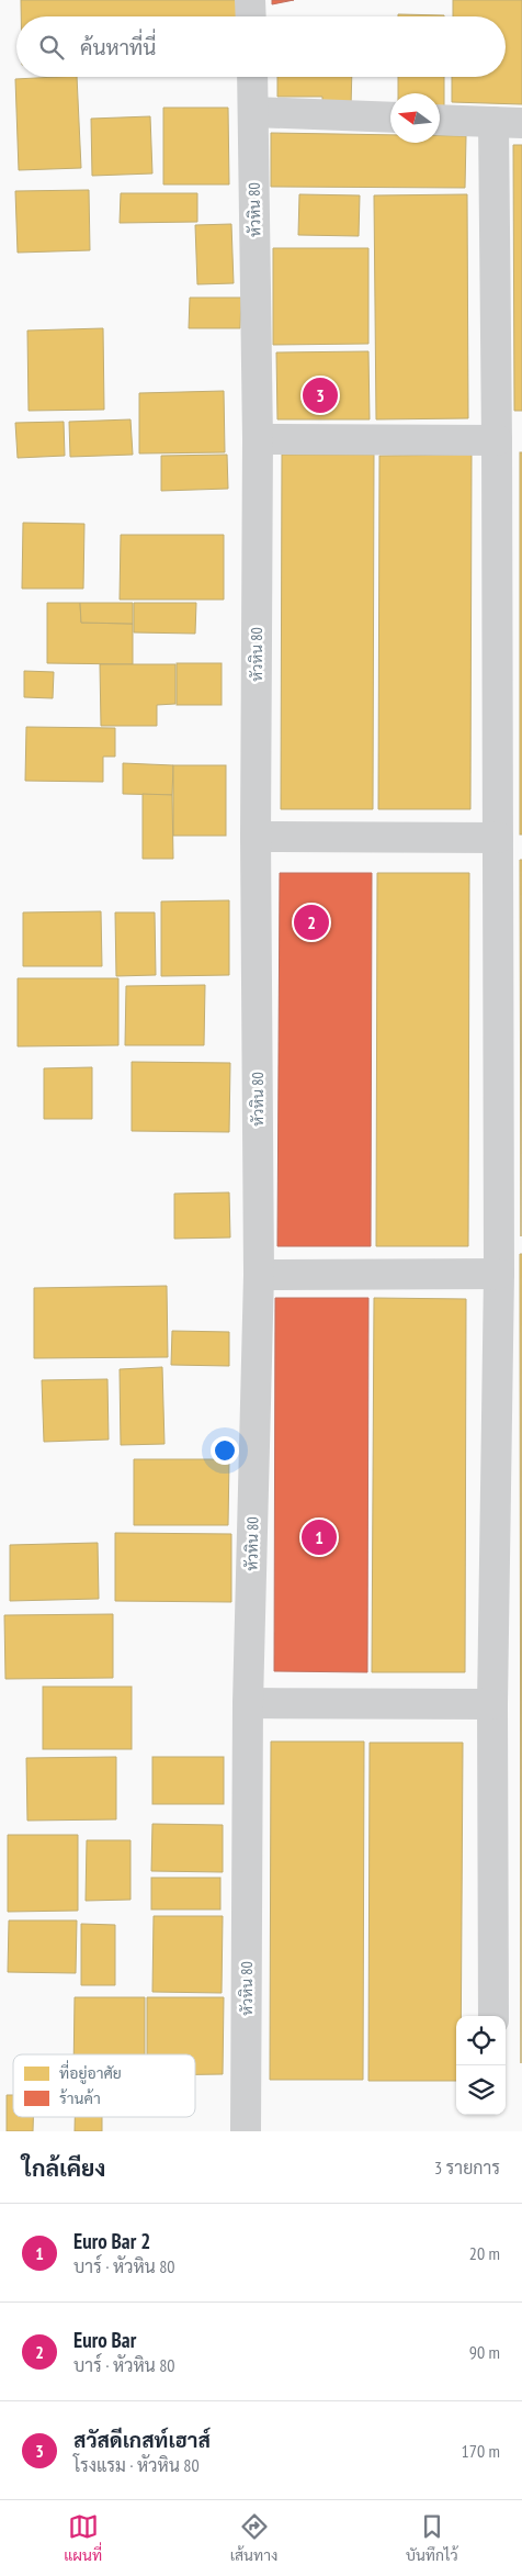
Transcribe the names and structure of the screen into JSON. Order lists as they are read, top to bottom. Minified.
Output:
{"streets":{"street":["หัวหิน 80"]},"legend":["ที่อยู่อาศัย","ร้านค้า"],"north":"left","page":{"search":"ค้นหาที่นี่","pins":["3","2","1"],"heading":["ใกล้เคียง","3 รายการ"],"list":[{"mark":"1","name":"Euro Bar 2","note":"บาร์ · หัวหิน 80","value":"20 m"},{"mark":"2","name":"Euro Bar","note":"บาร์ · หัวหิน 80","value":"90 m"},{"mark":"3","name":"สวัสดีเกสท์เฮาส์","note":"โรงแรม · หัวหิน 80","value":"170 m"}],"nav":["แผนที่","เส้นทาง","บันทึกไว้"]}}
